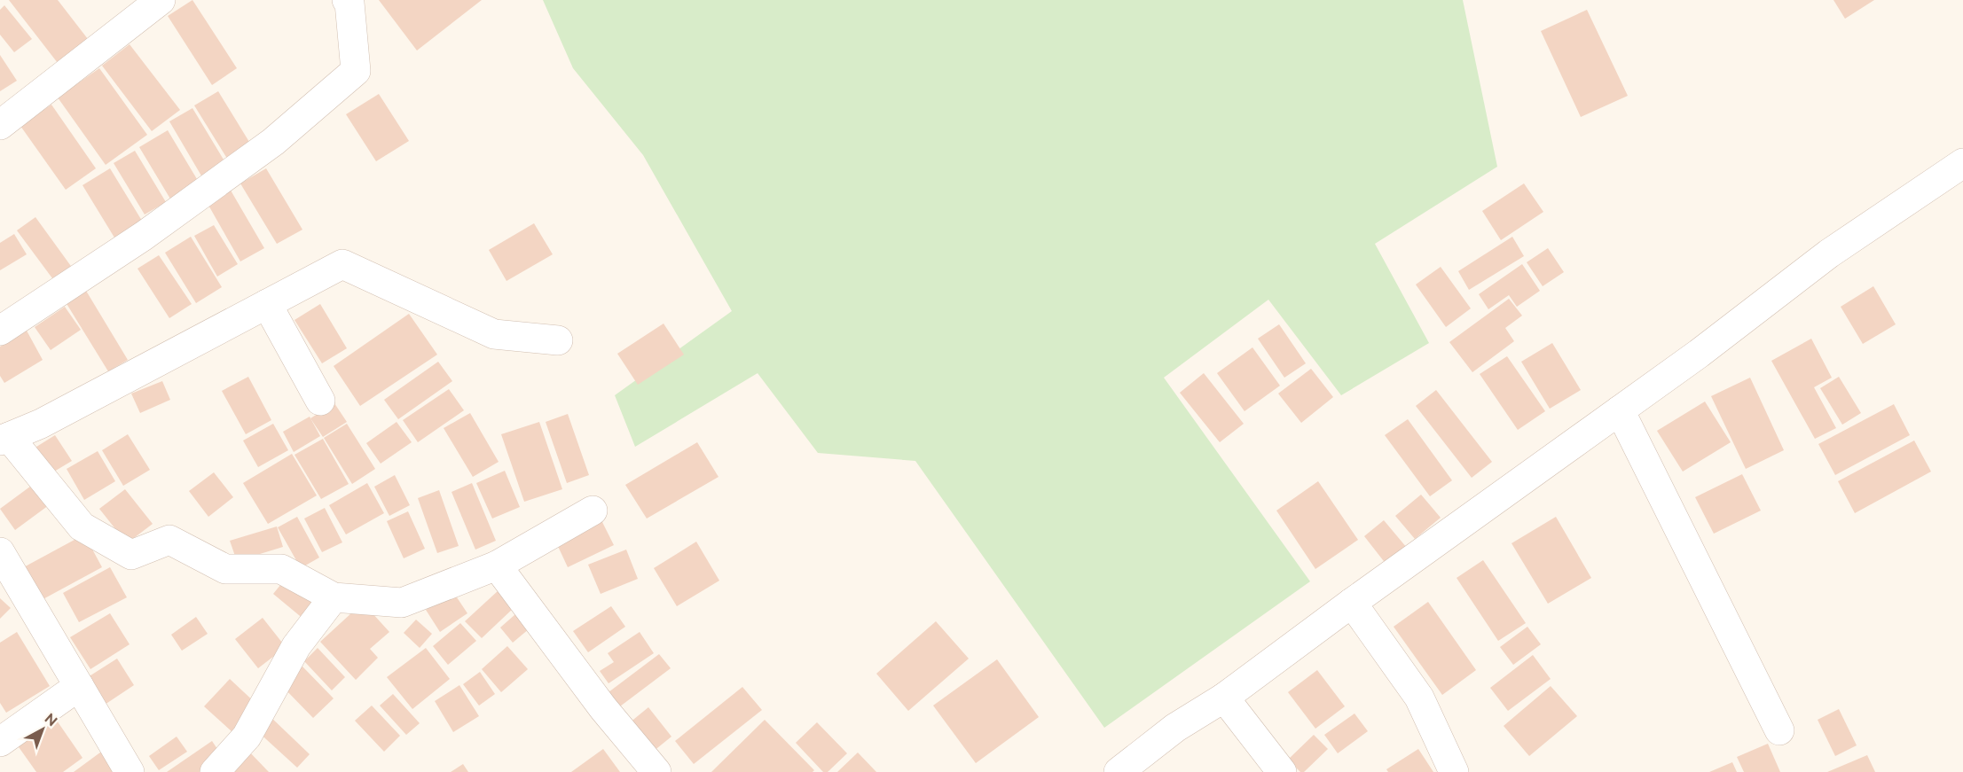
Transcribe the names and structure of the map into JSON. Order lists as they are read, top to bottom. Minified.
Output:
{"north":"top right"}
